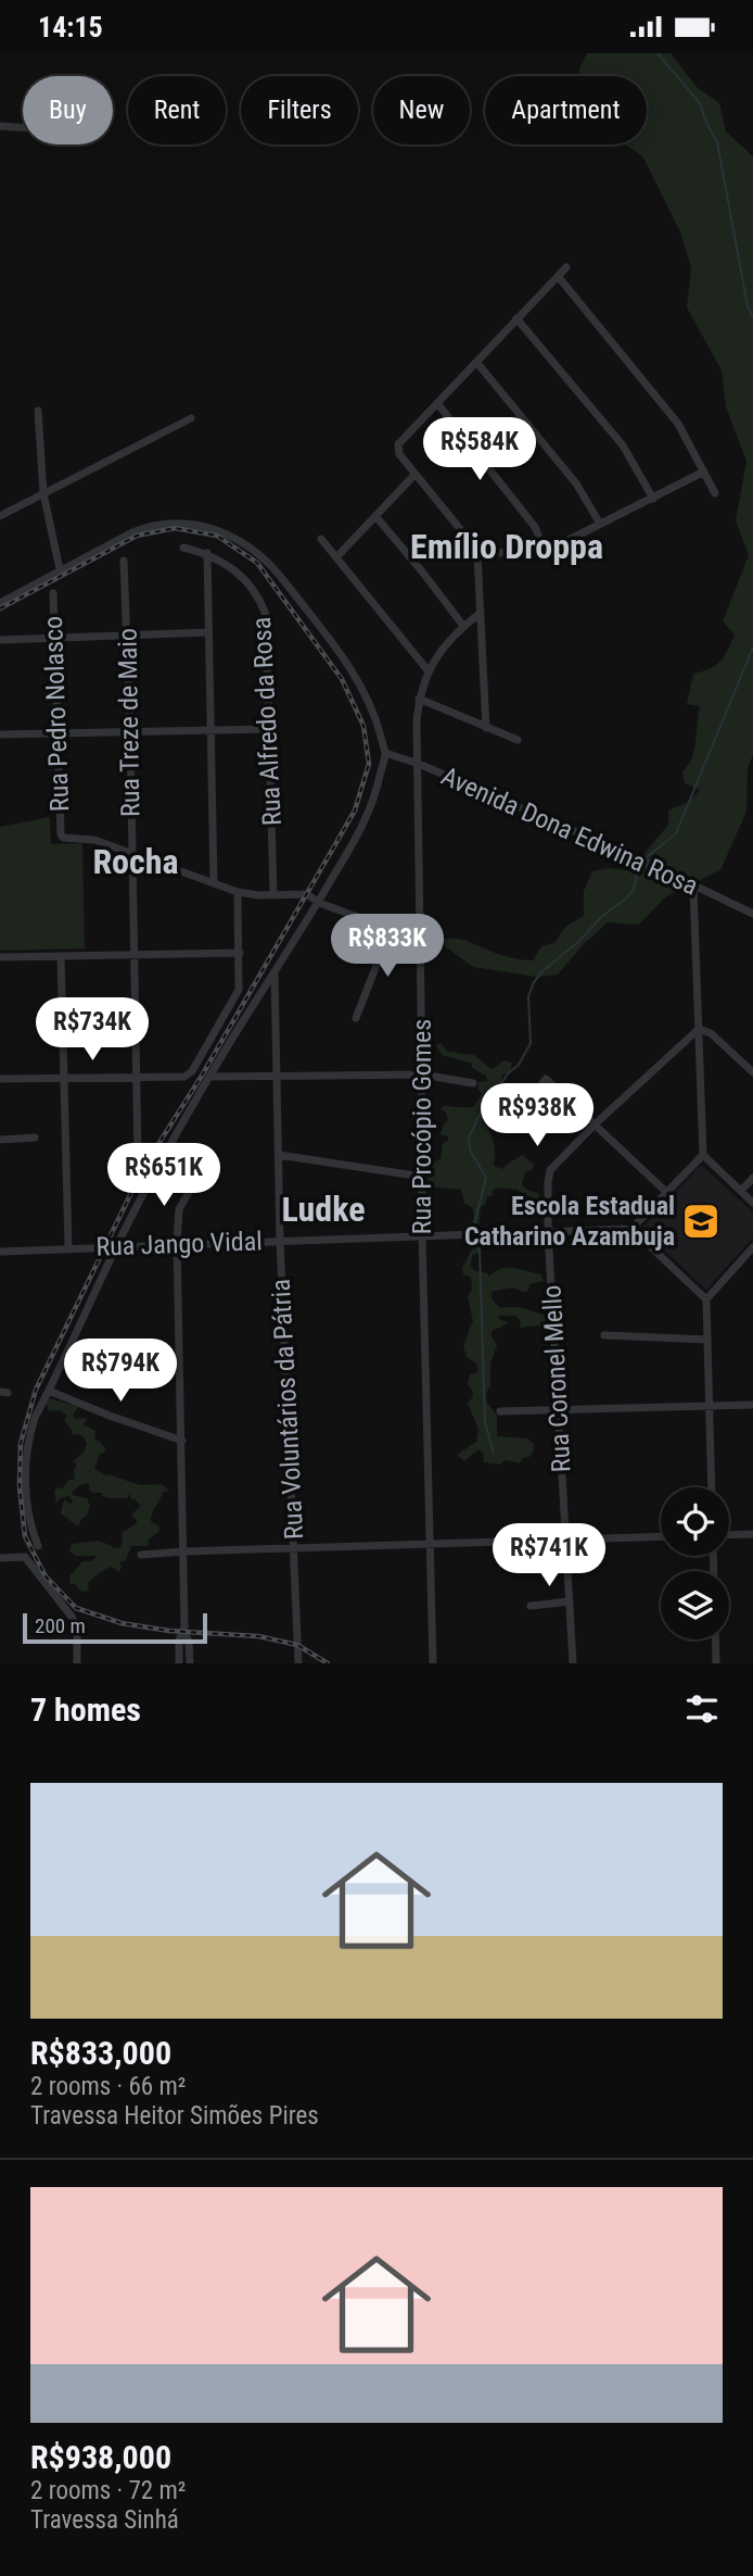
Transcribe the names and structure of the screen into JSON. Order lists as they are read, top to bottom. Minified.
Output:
{"streets":{"street":["Rua Pedro Nolasco","Rua Alfredo da Rosa","Rua Treze de Maio","Avenida Dona Edwina Rosa","Rua Procópio Gomes","Rua Jango Vidal","Rua Coronel Mello","Rua Voluntários da Pátria"]},"crossings":[["Rua Pedro Nolasco","Rua Treze de Maio"],["Avenida Dona Edwina Rosa","Rua Procópio Gomes"],["Rua Procópio Gomes","Rua Jango Vidal"],["Rua Jango Vidal","Rua Coronel Mello"],["Rua Jango Vidal","Rua Voluntários da Pátria"]],"districts":["Emílio Droppa","Rocha","Ludke"],"places":{"school or university":["Escola Estadual Catharino Azambuja"]},"scale_bar":"200 m","page":{"status":"14:15","chip":["Buy","Rent","Filters","New","Apartment"],"price":["R$584K","R$833K","R$734K","R$938K","R$651K","R$794K","R$741K"],"scale":"200 m","heading":"7 homes","list":[{"name":"R$833,000","note":"2 rooms · 66 m² · Travessa Heitor Simões Pires"},{"name":"R$938,000","note":"2 rooms · 72 m² · Travessa Sinhá"}]}}
